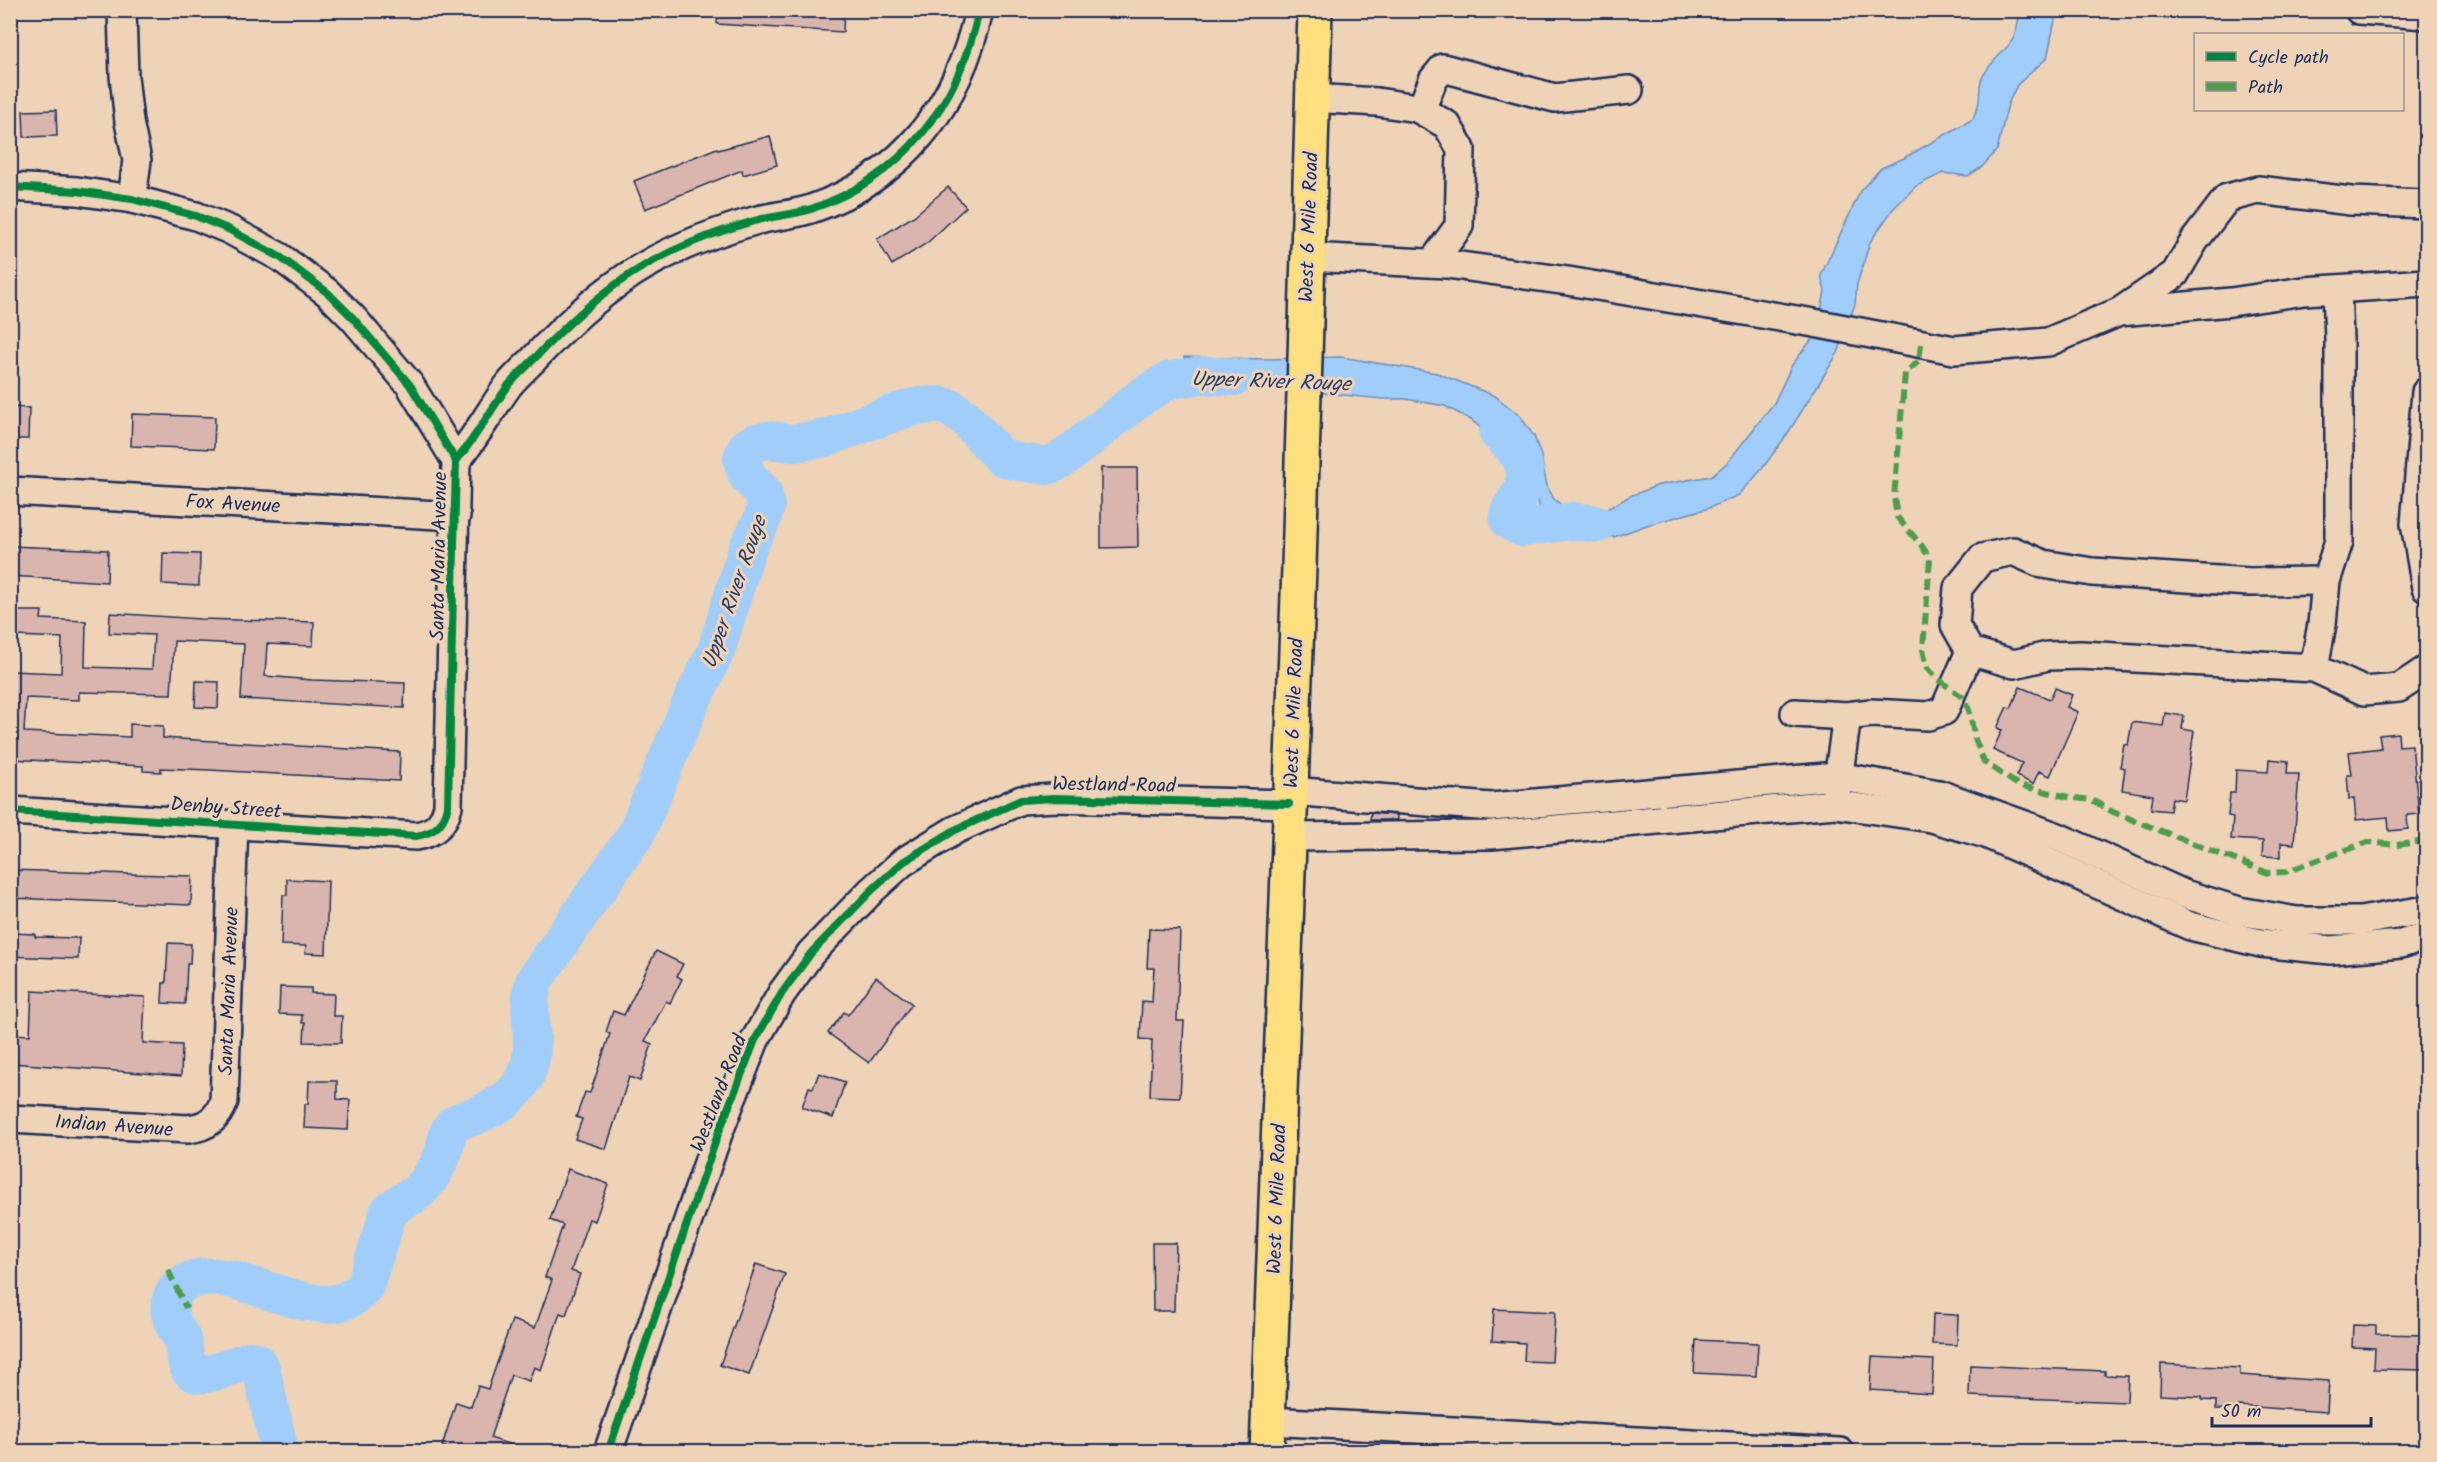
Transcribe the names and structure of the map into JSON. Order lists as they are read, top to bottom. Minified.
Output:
{"streets":{"main road":["West 6 Mile Road"],"street":["Fox Avenue","Santa Maria Avenue","Westland Road","Denby Street","Indian Avenue"]},"crossings":[["West 6 Mile Road","Westland Road"],["Fox Avenue","Santa Maria Avenue"],["Santa Maria Avenue","Denby Street"],["Santa Maria Avenue","Indian Avenue"]],"water":["Upper River Rouge"],"legend":["Cycle path","Path"],"scale_bar":"50 m"}
